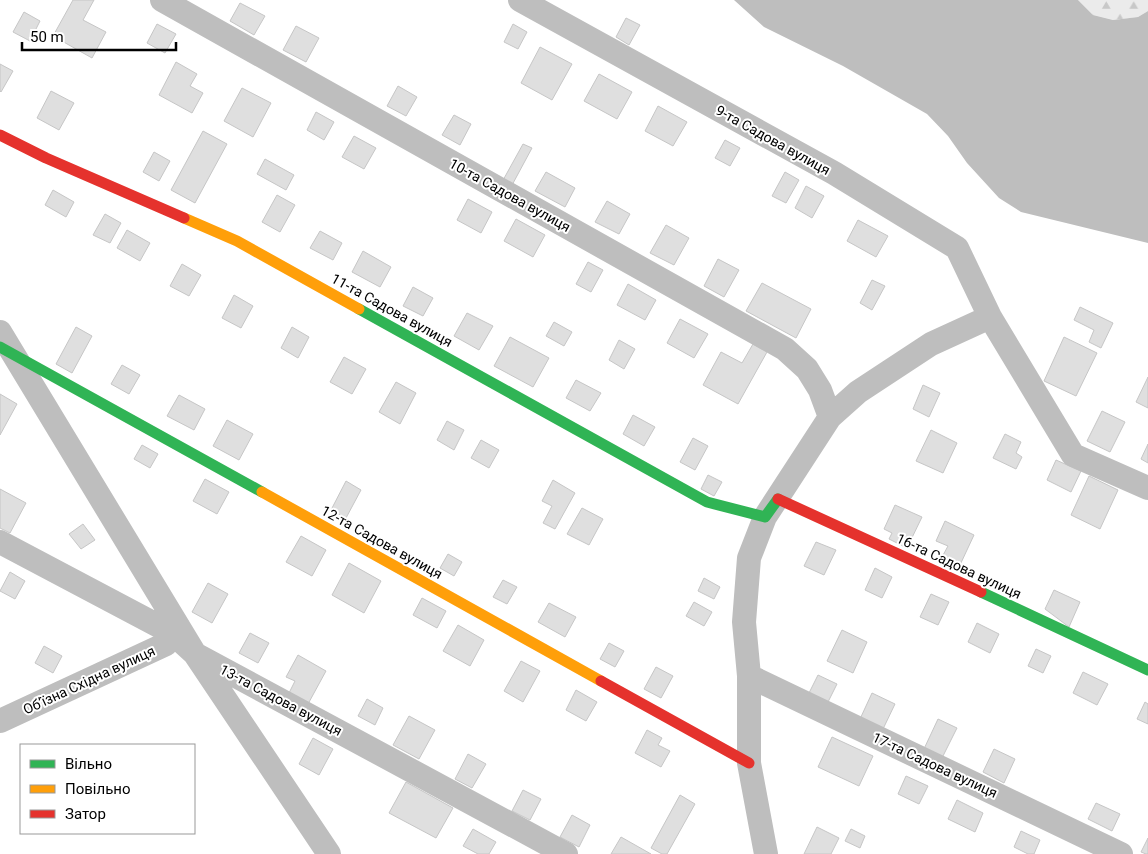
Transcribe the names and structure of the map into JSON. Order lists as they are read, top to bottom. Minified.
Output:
{"streets":{"street":["9-та Садова вулиця","10-та Садова вулиця","11-та Садова вулиця","12-та Садова вулиця","16-та Садова вулиця","Обʼїзна Східна вулиця","13-та Садова вулиця","17-та Садова вулиця"]},"crossings":[["11-та Садова вулиця","16-та Садова вулиця"],["Обʼїзна Східна вулиця","13-та Садова вулиця"]],"legend":["Вільно","Повільно","Затор"],"scale_bar":"50 m"}
